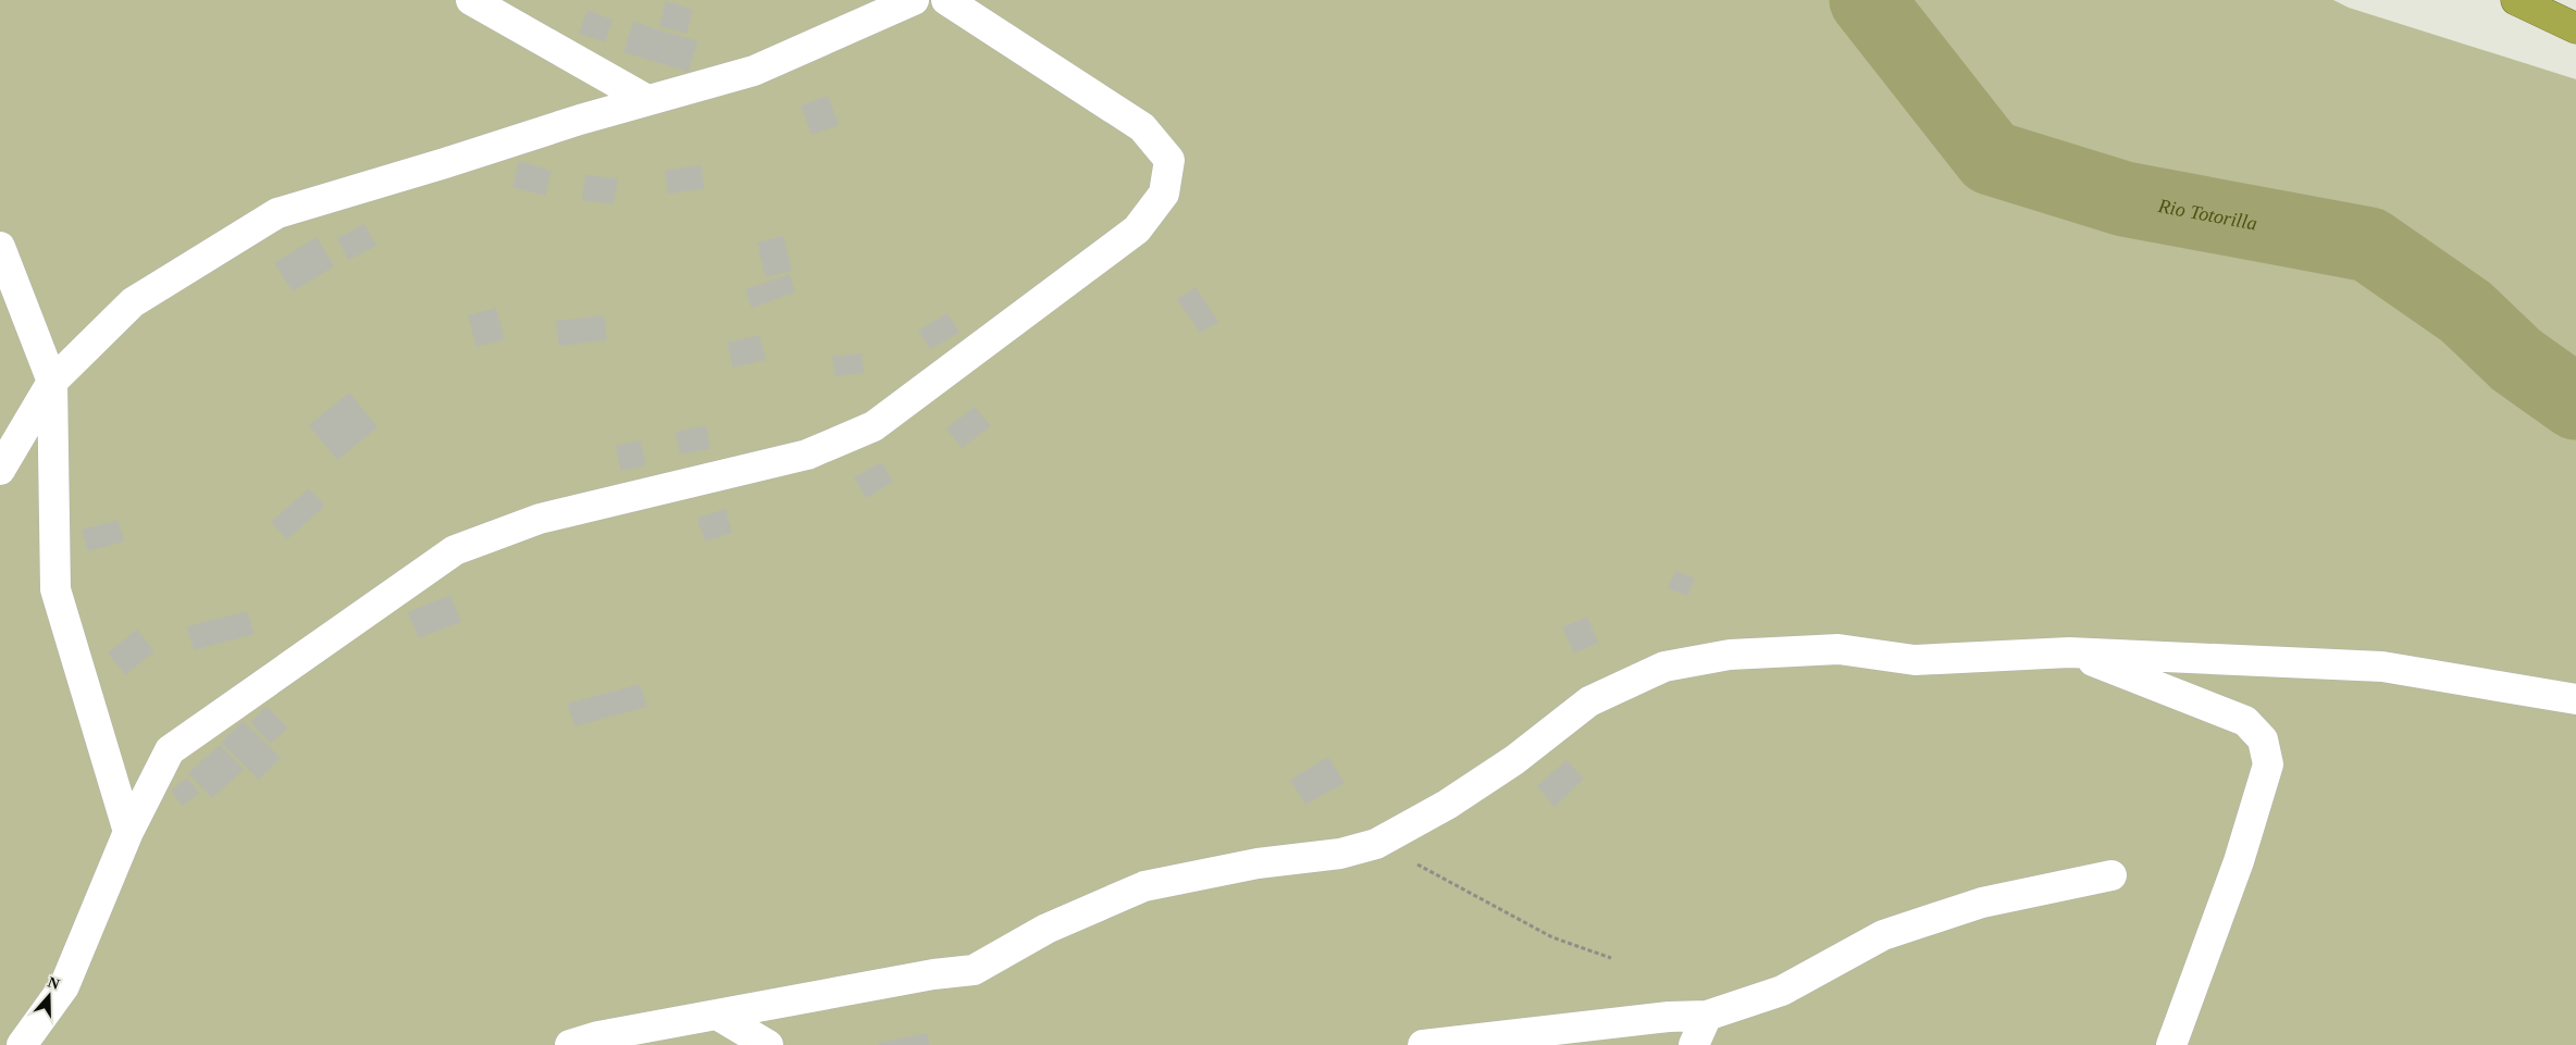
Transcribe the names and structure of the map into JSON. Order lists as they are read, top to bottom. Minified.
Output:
{"water":["Rio Totorilla"],"north":"top"}
